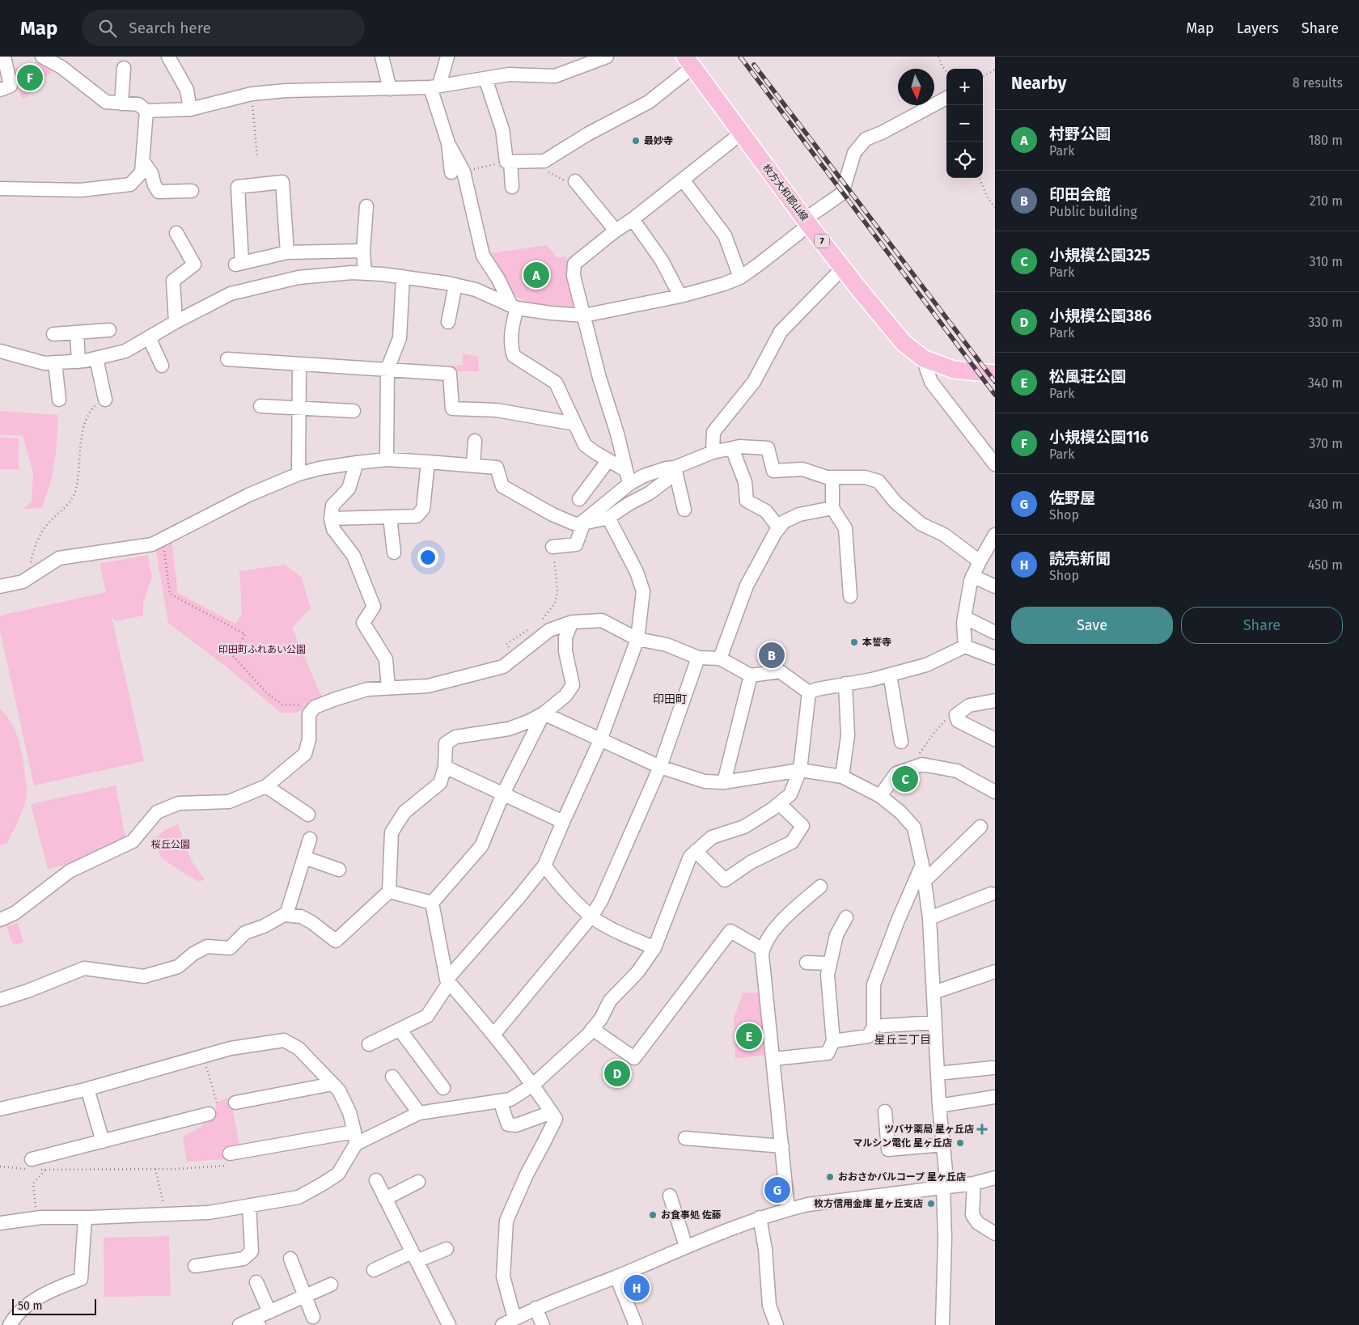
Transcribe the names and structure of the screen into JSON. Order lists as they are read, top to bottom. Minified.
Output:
{"streets":{"main road":["枚方大和郡山線","7"]},"districts":["印田町","星丘三丁目"],"parks":["印田町ふれあい公園","桜丘公園"],"places":{"other":["最妙寺","本誓寺","マルシン電化 星ヶ丘店","おおさかパルコープ 星ヶ丘店","枚方信用金庫 星ヶ丘支店","お食事処 佐藤"],"health":["ツバサ薬局 星ヶ丘店"]},"scale_bar":"50 m","north":"bottom","page":{"header":"Map","search":"Search here","nav":["Map","Layers","Share"],"heading":["Nearby","8 results"],"pins":["F","A","B","C","E","D","G","H"],"map_buttons":["+","−"],"list":[{"mark":"A","name":"村野公園","note":"Park","value":"180 m"},{"mark":"B","name":"印田会館","note":"Public building","value":"210 m"},{"mark":"C","name":"小規模公園325","note":"Park","value":"310 m"},{"mark":"D","name":"小規模公園386","note":"Park","value":"330 m"},{"mark":"E","name":"松風荘公園","note":"Park","value":"340 m"},{"mark":"F","name":"小規模公園116","note":"Park","value":"370 m"},{"mark":"G","name":"佐野屋","note":"Shop","value":"430 m"},{"mark":"H","name":"読売新聞","note":"Shop","value":"450 m"}],"buttons":["Save","Share"],"scale":"50 m"}}
